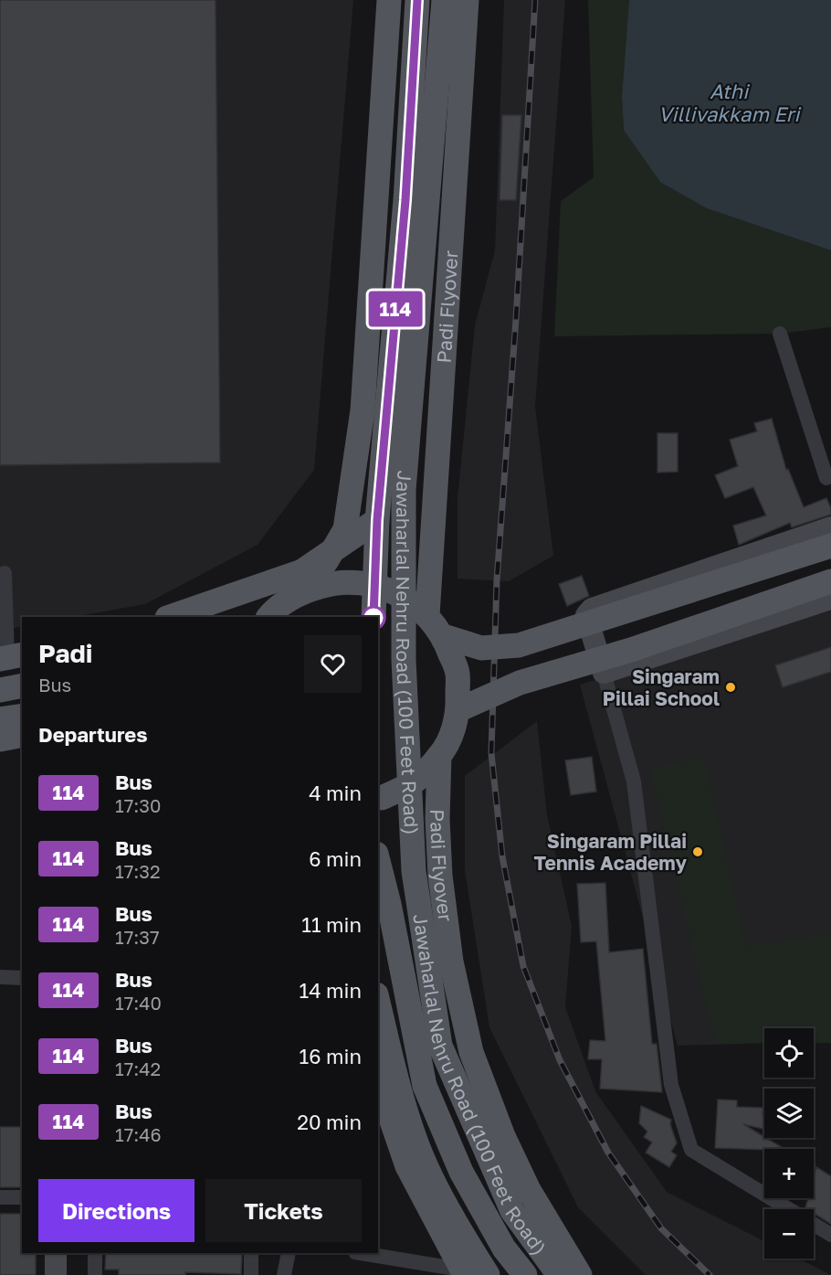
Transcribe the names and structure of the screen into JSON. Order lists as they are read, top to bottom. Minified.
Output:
{"streets":{"main road":["Padi Flyover","Jawaharlal Nehru Road (100 Feet Road)"]},"water":["Athi Villivakkam Eri"],"places":["Singaram Pillai School","Singaram Pillai Tennis Academy"],"lines":["bus line 114"],"page":{"on_map":"114","heading":[["Padi","Bus"],"Departures"],"list":[{"mark":"114","name":"Bus","note":"17:30","value":"4 min"},{"mark":"114","name":"Bus","note":"17:32","value":"6 min"},{"mark":"114","name":"Bus","note":"17:37","value":"11 min"},{"mark":"114","name":"Bus","note":"17:40","value":"14 min"},{"mark":"114","name":"Bus","note":"17:42","value":"16 min"},{"mark":"114","name":"Bus","note":"17:46","value":"20 min"}],"map_buttons":["+","−"],"buttons":["Directions","Tickets"]}}
